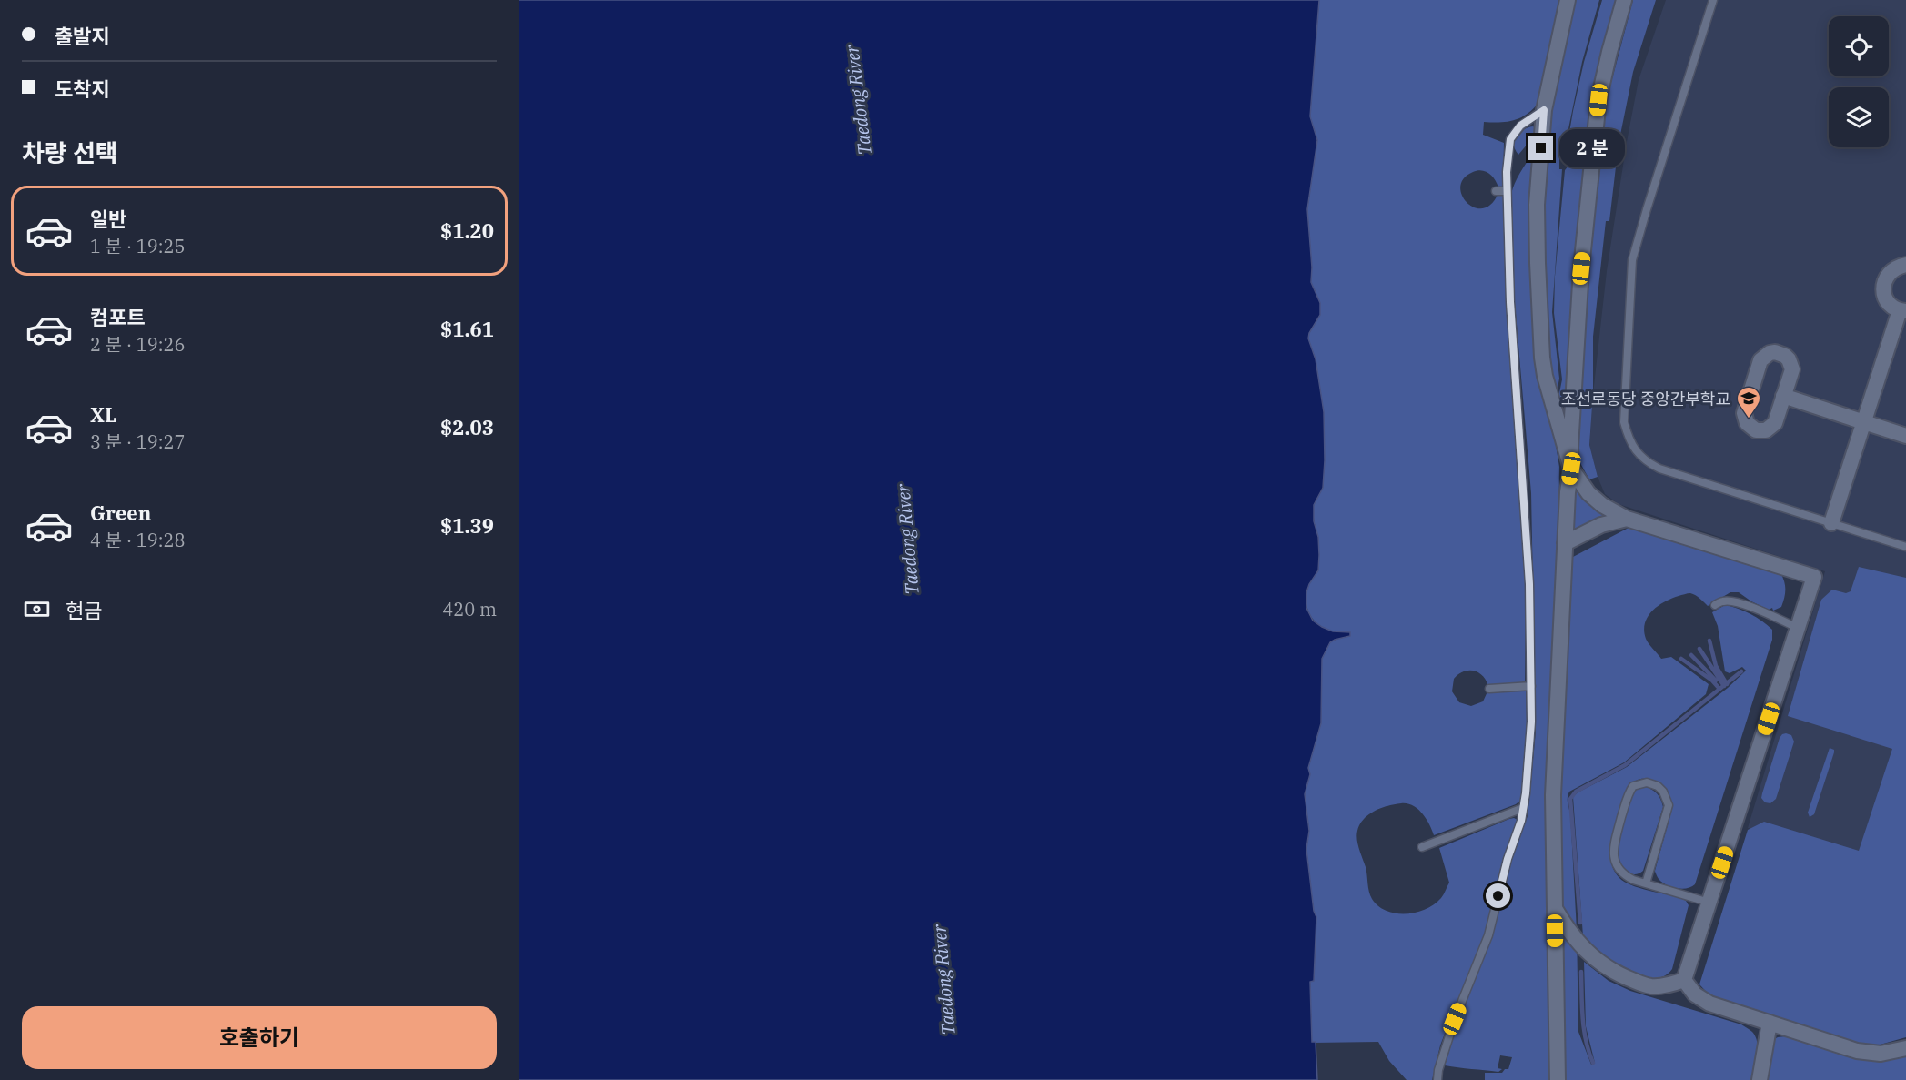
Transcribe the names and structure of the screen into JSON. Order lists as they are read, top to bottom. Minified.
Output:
{"water":["Taedong River"],"places":{"school or university":["조선로동당 중앙간부학교"]},"page":{"banner":["출발지","도착지"],"heading":"차량 선택","bubble":"2 분","list":[{"name":"일반","note":"1 분 · 19:25","value":"$1.20"},{"name":"컴포트","note":"2 분 · 19:26","value":"$1.61"},{"name":"XL","note":"3 분 · 19:27","value":"$2.03"},{"name":"Green","note":"4 분 · 19:28","value":"$1.39"}],"pay":["현금","420 m"],"buttons":"호출하기"}}
